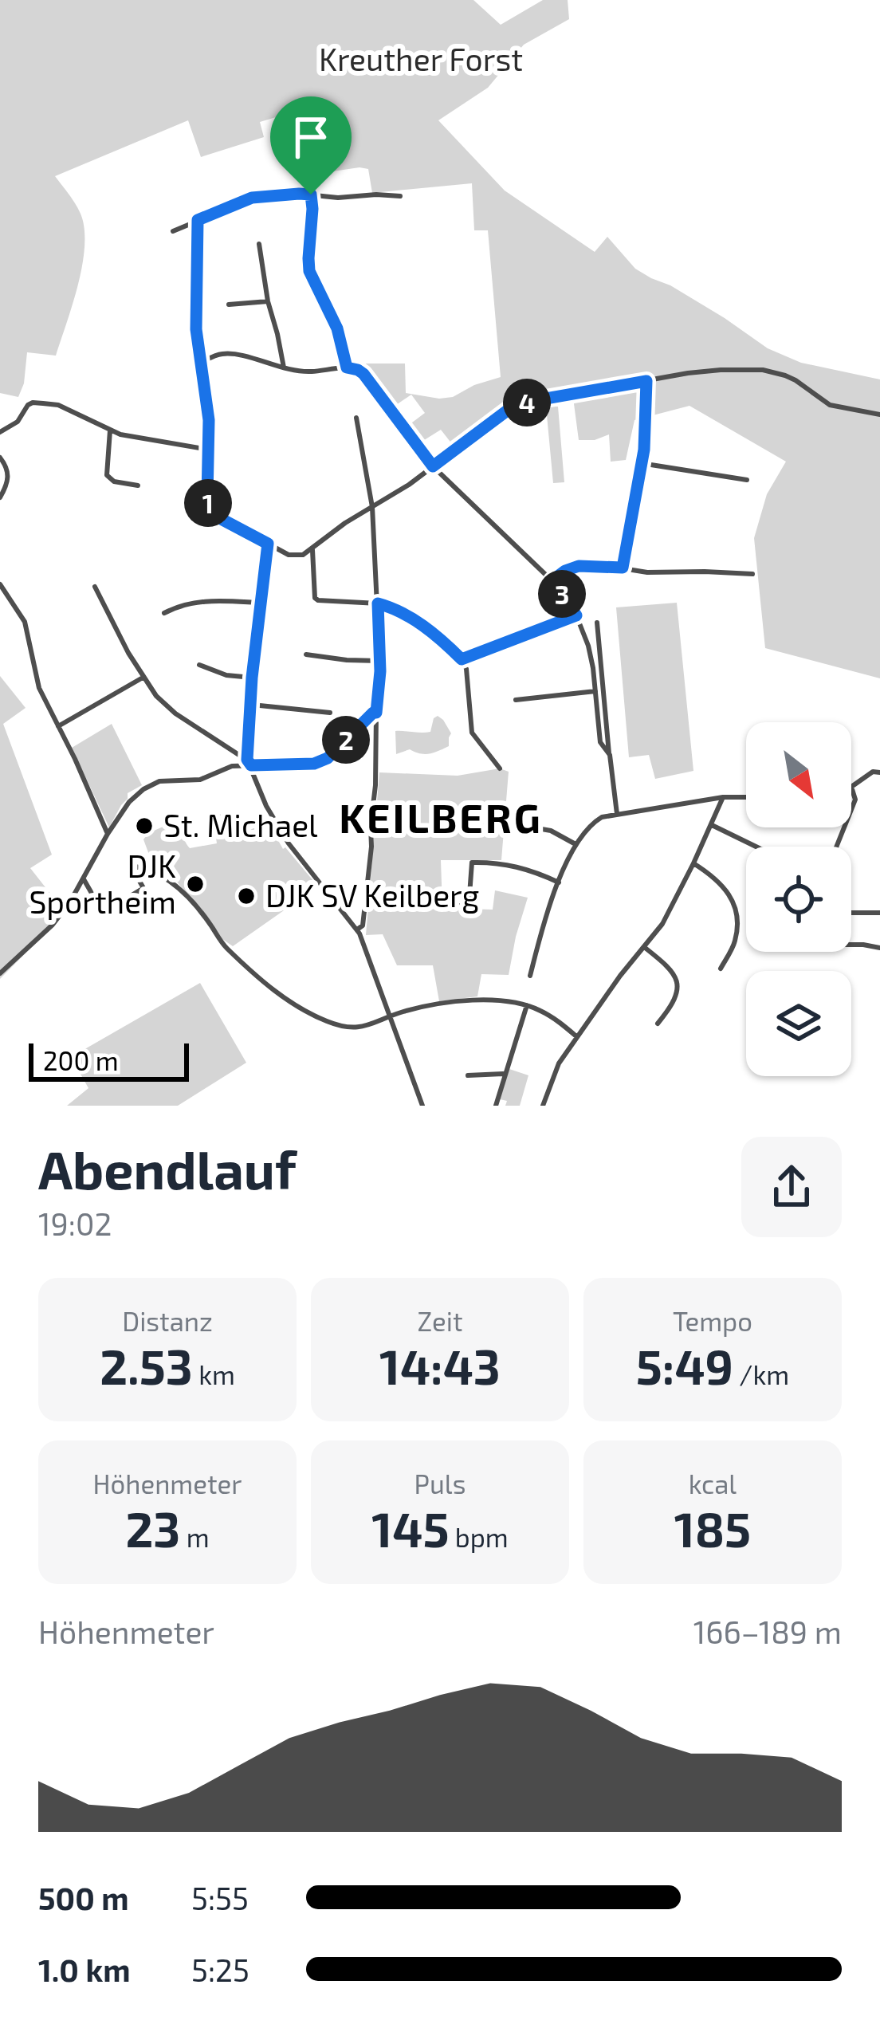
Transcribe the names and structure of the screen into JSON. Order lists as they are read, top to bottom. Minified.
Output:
{"districts":["KEILBERG"],"parks":["Kreuther Forst"],"places":["St. Michael","DJK Sportheim","DJK SV Keilberg"],"scale_bar":"200 m","north":"bottom right","page":{"pins":["4","1","3","2"],"scale":"200 m","heading":["Abendlauf","19:02"],"stats":[["Distanz","2.53 km"],["Zeit","14:43"],["Tempo","5:49 /km"],["Höhenmeter","23 m"],["Puls","145 bpm"],["kcal","185"]],"chart":["Höhenmeter","166–189 m"],"list":[{"name":"500 m","note":"5:55"},{"name":"1.0 km","note":"5:25"}]}}
